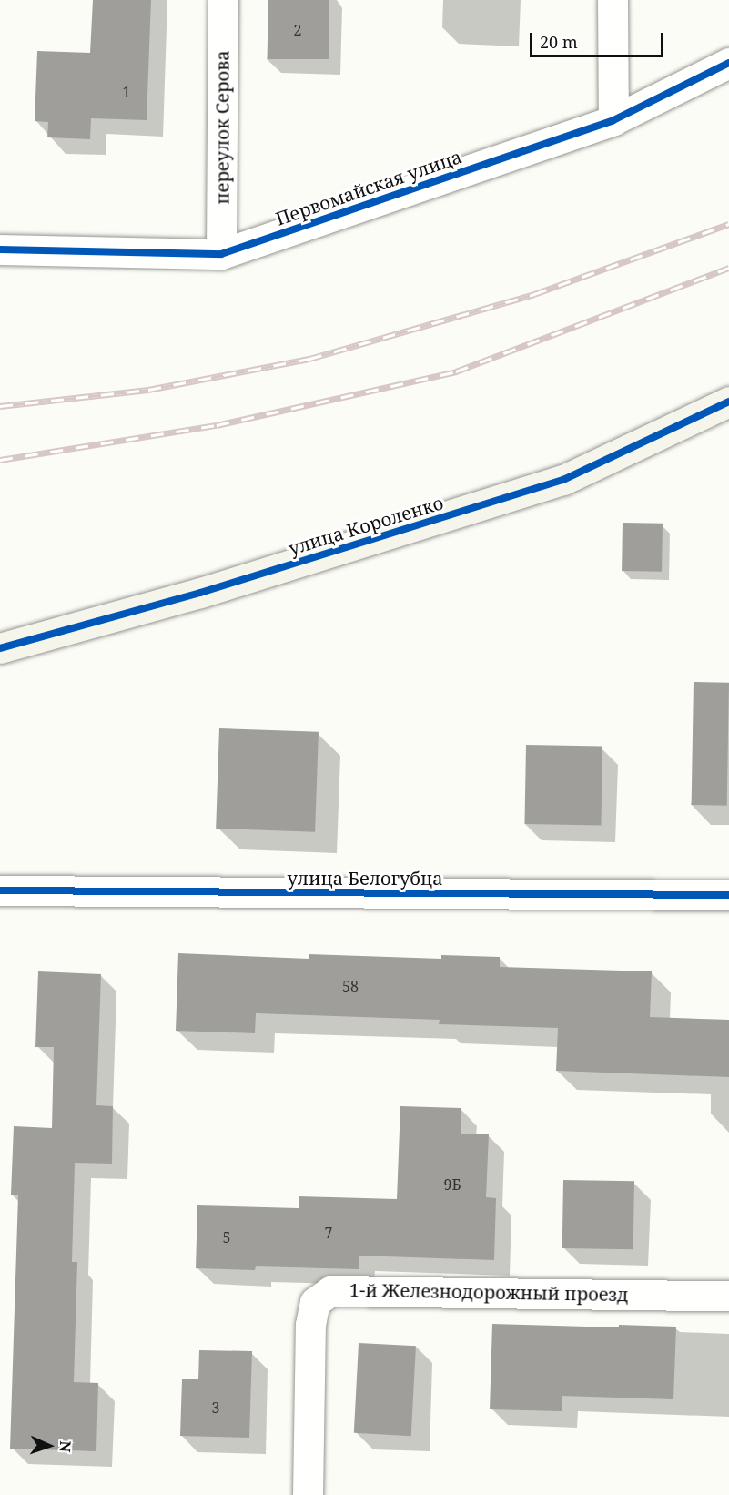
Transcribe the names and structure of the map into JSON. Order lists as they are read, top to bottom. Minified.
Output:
{"streets":{"street":["переулок Серова","Первомайская улица","улица Короленко","улица Белогубца","1-й Железнодорожный проезд"]},"crossings":[["переулок Серова","Первомайская улица"]],"house_numbers":["2","1","58","9Б","7","5","3"],"scale_bar":"20 m","north":"right"}
